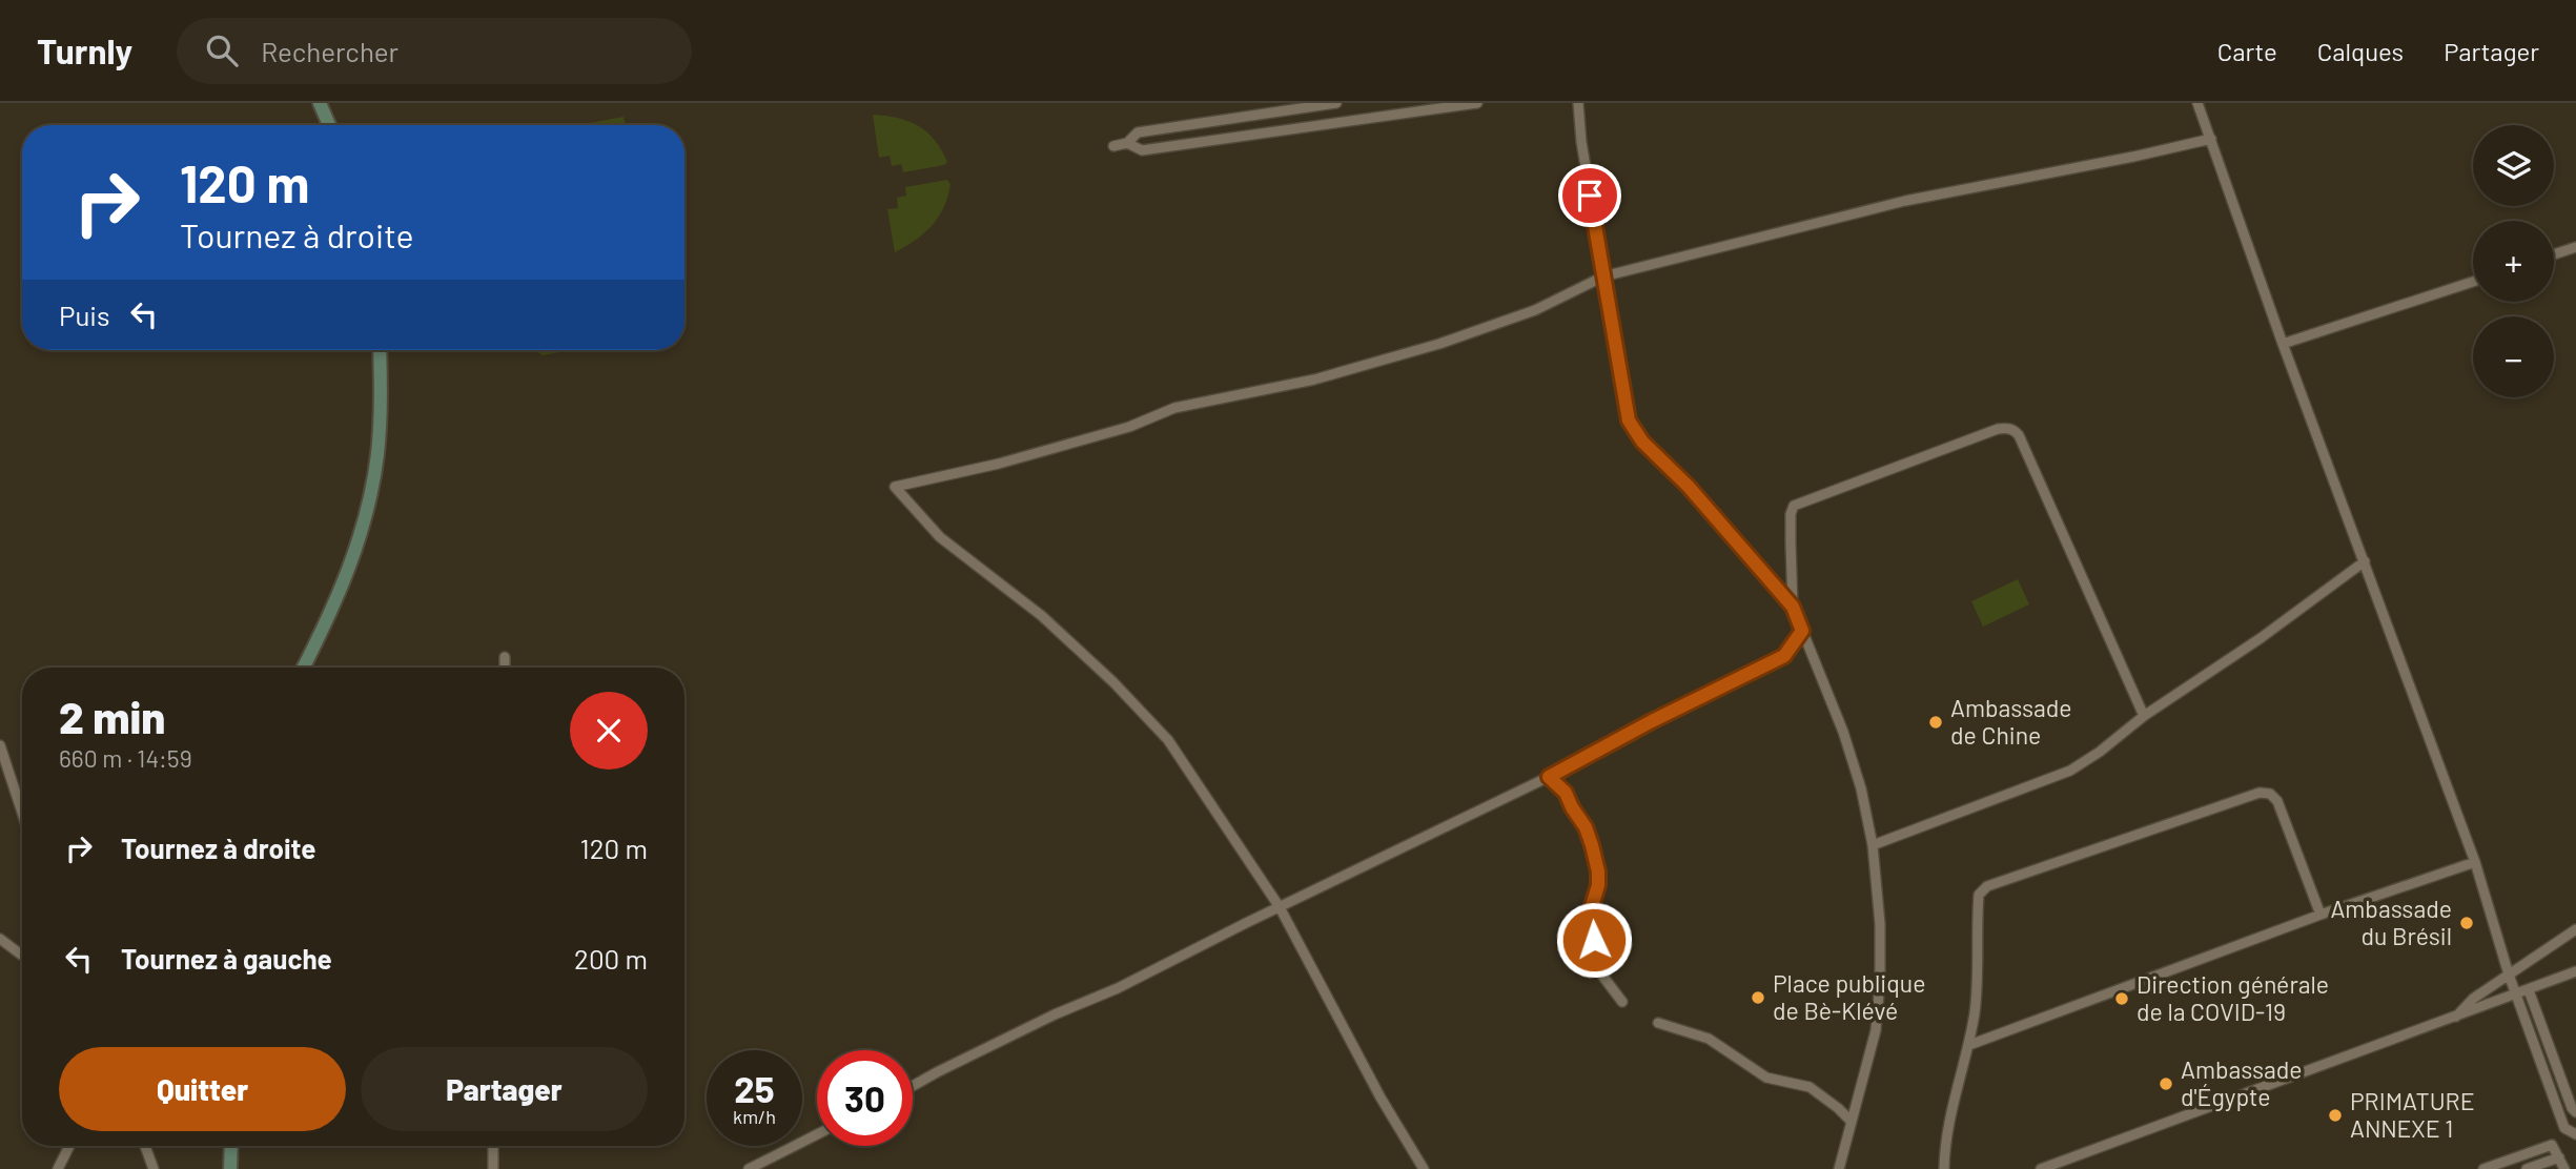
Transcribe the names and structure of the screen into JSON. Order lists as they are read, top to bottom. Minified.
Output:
{"places":["Ambassade de Chine","Ambassade du Brésil","Place publique de Bè-Klévé","Direction générale de la COVID-19","Ambassade d'Égypte","PRIMATURE ANNEXE 1"],"page":{"header":"Turnly","search":"Rechercher","nav":["Carte","Calques","Partager"],"map_buttons":["+","−"],"turn":["120 m","Tournez à droite"],"then":"Puis","heading":["2 min","660 m · 14:59"],"list":[{"name":"Tournez à droite","value":"120 m"},{"name":"Tournez à gauche","value":"200 m"}],"buttons":["Quitter","Partager"],"speed":"25 km/h","limit":"30"}}
